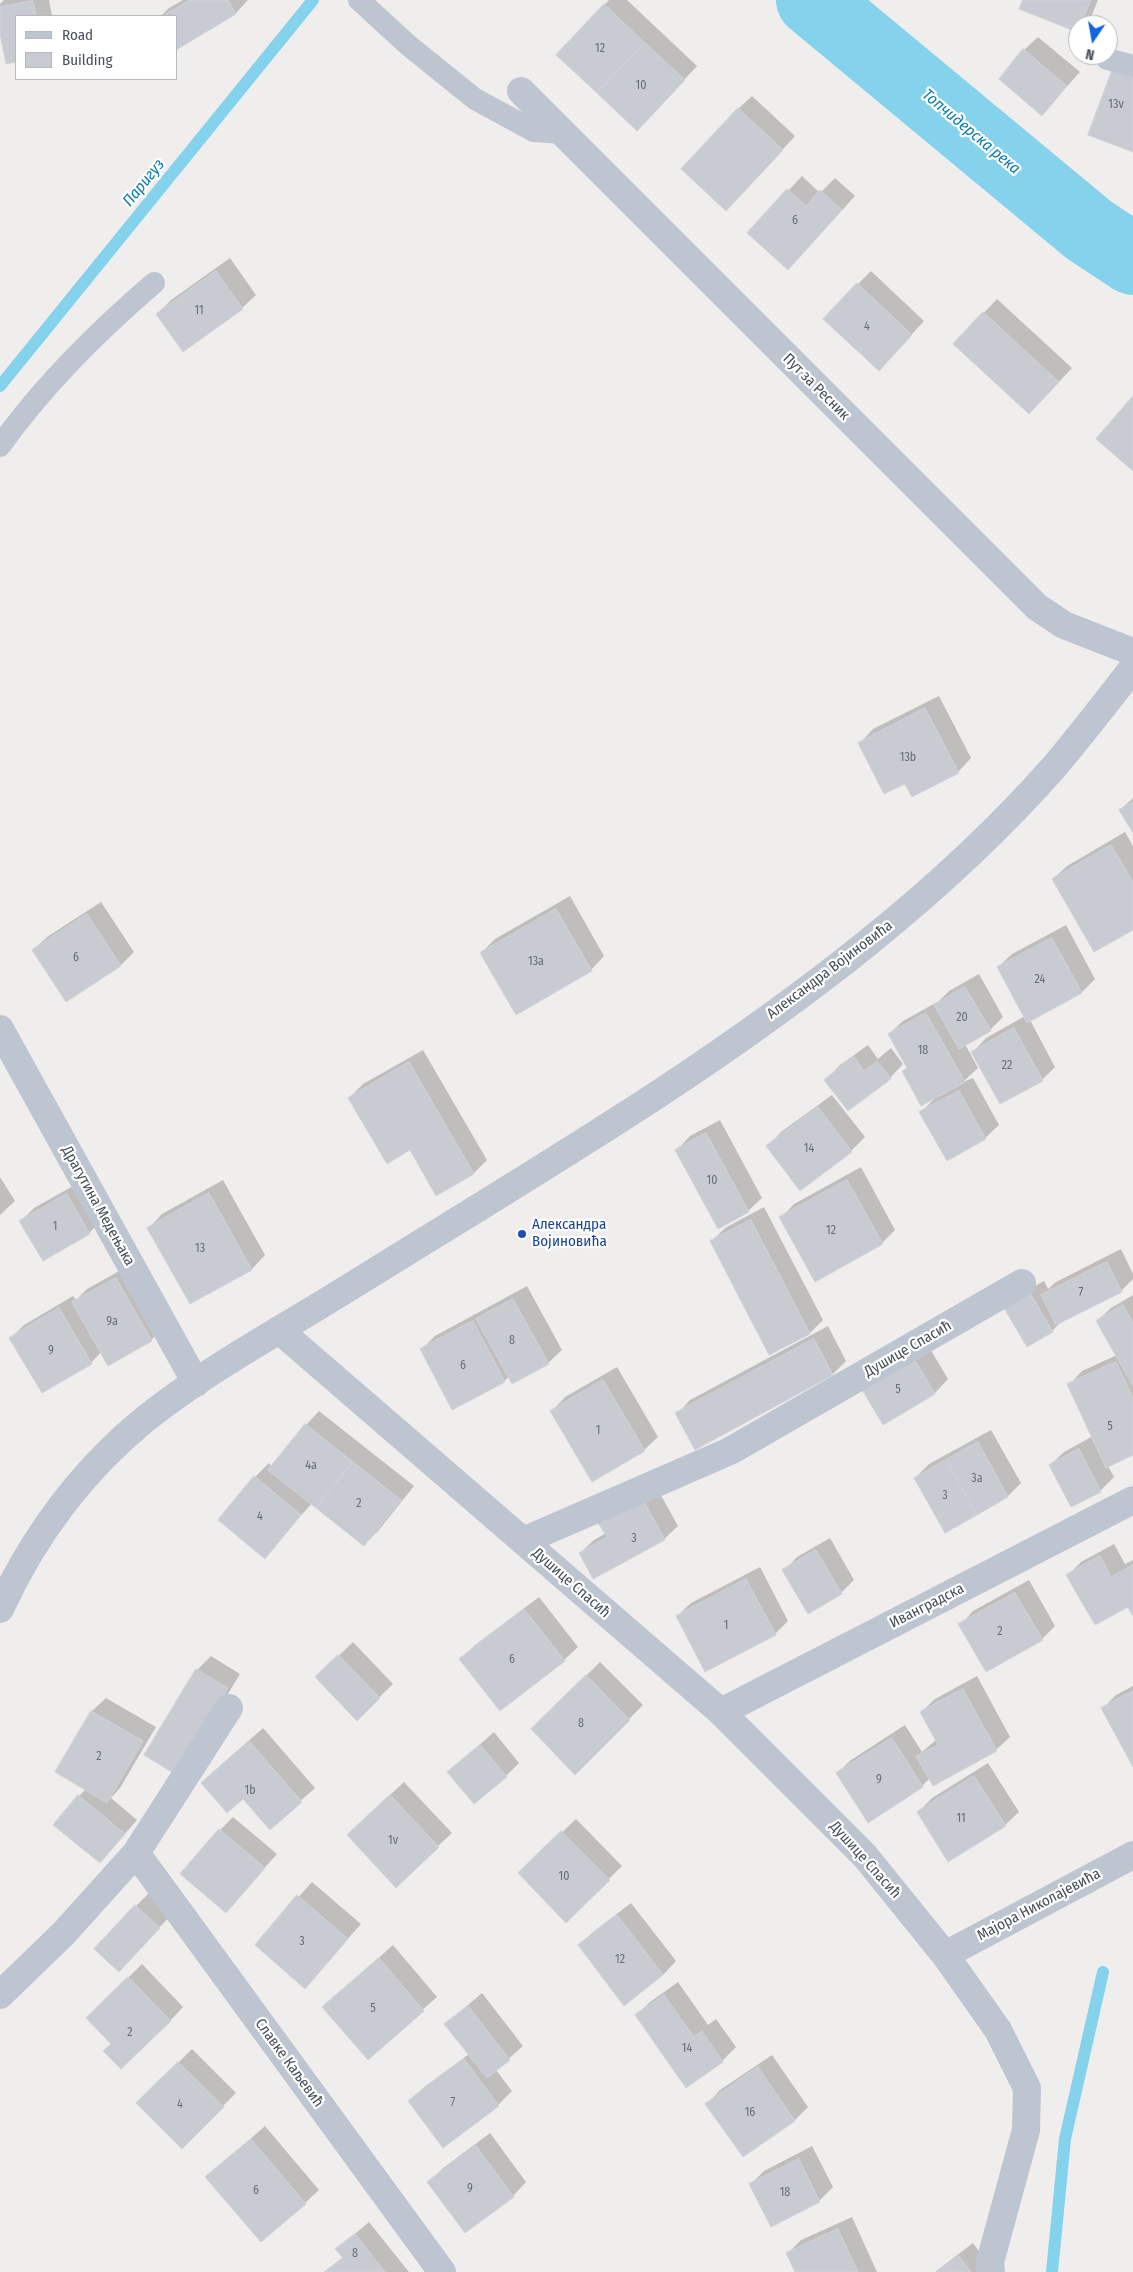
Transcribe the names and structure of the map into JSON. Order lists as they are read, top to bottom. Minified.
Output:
{"streets":{"street":["Пут за Ресник","Александра Војиновића","Драгутина Медењака","Душице Спасић","Иванградска","Мајора Николајевића","Славке Каљевић"]},"crossings":[["Александра Војиновића","Драгутина Медењака"],["Александра Војиновића","Душице Спасић"],["Душице Спасић","Иванградска"],["Душице Спасић","Мајора Николајевића"]],"water":["Топчидерска река","Паригуз"],"places":["Александра Војиновића"],"house_numbers":["12","10","13v","6","11","4","13b","6","13a","24","20","18","22","14","10","1","12","13","7","9a","8","9","6","5","5","1","4a","3a","3","2","4","3","1","2","6","8","2","9","1b","11","1v","10","3","12","5","2","14","7","4","16","9","6","18","8"],"legend":["Road","Building"],"north":"bottom"}
